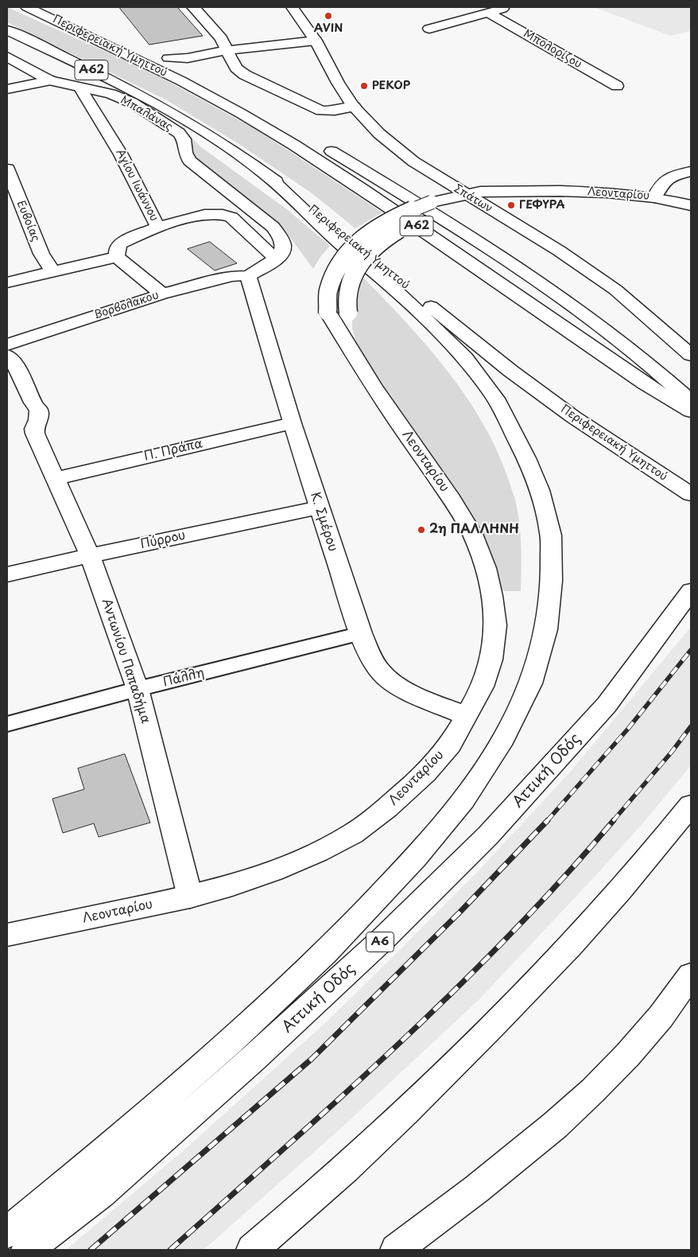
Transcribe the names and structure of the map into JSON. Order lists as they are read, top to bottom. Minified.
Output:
{"streets":{"main road":["Περιφερειακή Υμηττού","Μπολορίζου","Α62","Μπαλάνας","Αγίου Ιωάννου","Λεονταρίου","Σπάτων","Ευβοίας","Βορβολακου","Π. Πράπα","Κ. Σμέρου","Πύρρου","Αντωνίου Παπαδήμα","Αττική Οδός","Α6"],"street":["Πάλλη"]},"crossings":[["Μπαλάνας","Αγίου Ιωάννου"],["Λεονταρίου","Σπάτων"],["Λεονταρίου","Κ. Σμέρου"],["Λεονταρίου","Αντωνίου Παπαδήμα"],["Βορβολακου","Κ. Σμέρου"],["Π. Πράπα","Κ. Σμέρου"],["Π. Πράπα","Αντωνίου Παπαδήμα"],["Κ. Σμέρου","Πύρρου"],["Κ. Σμέρου","Πάλλη"],["Πύρρου","Αντωνίου Παπαδήμα"],["Αντωνίου Παπαδήμα","Πάλλη"]],"places":["AVIN","ΡΕΚΟΡ","ΓΕΦΥΡΑ","2η ΠΑΛΛΗΝΗ"]}
